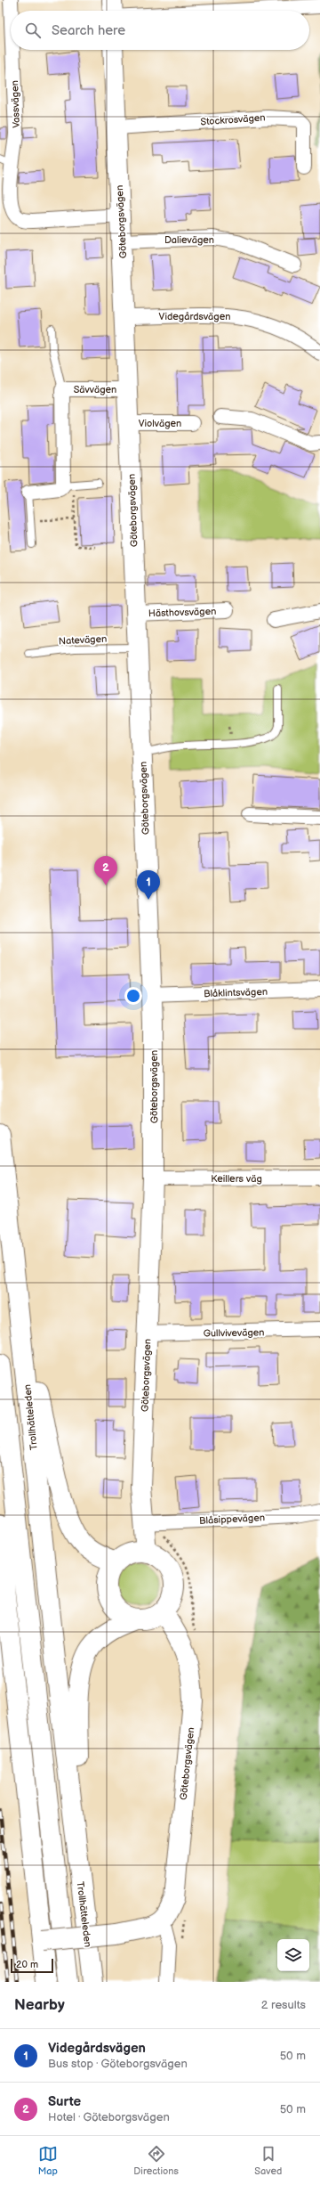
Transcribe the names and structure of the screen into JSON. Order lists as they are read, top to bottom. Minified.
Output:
{"streets":{"main road":["Göteborgsvägen","Trollhätteleden"],"street":["Vassvägen","Stockrosvägen","Dalievägen","Videgårdsvägen","Sävvägen","Violvägen","Hästhovsvägen","Blåklintsvägen","Keillers väg","Gullvivevägen","Blåsippevägen"],"lane":["Natevägen"]},"crossings":[["Vassvägen","Göteborgsvägen"],["Stockrosvägen","Göteborgsvägen"],["Göteborgsvägen","Dalievägen"],["Göteborgsvägen","Videgårdsvägen"],["Göteborgsvägen","Sävvägen"],["Göteborgsvägen","Violvägen"],["Göteborgsvägen","Hästhovsvägen"],["Göteborgsvägen","Natevägen"],["Göteborgsvägen","Blåklintsvägen"],["Göteborgsvägen","Keillers väg"],["Göteborgsvägen","Gullvivevägen"],["Göteborgsvägen","Blåsippevägen"]],"scale_bar":"20 m","page":{"search":"Search here","pins":["2","1"],"scale":"20 m","heading":["Nearby","2 results"],"list":[{"mark":"1","name":"Videgårdsvägen","note":"Bus stop · Göteborgsvägen","value":"50 m"},{"mark":"2","name":"Surte","note":"Hotel · Göteborgsvägen","value":"50 m"}],"nav":["Map","Directions","Saved"]}}
